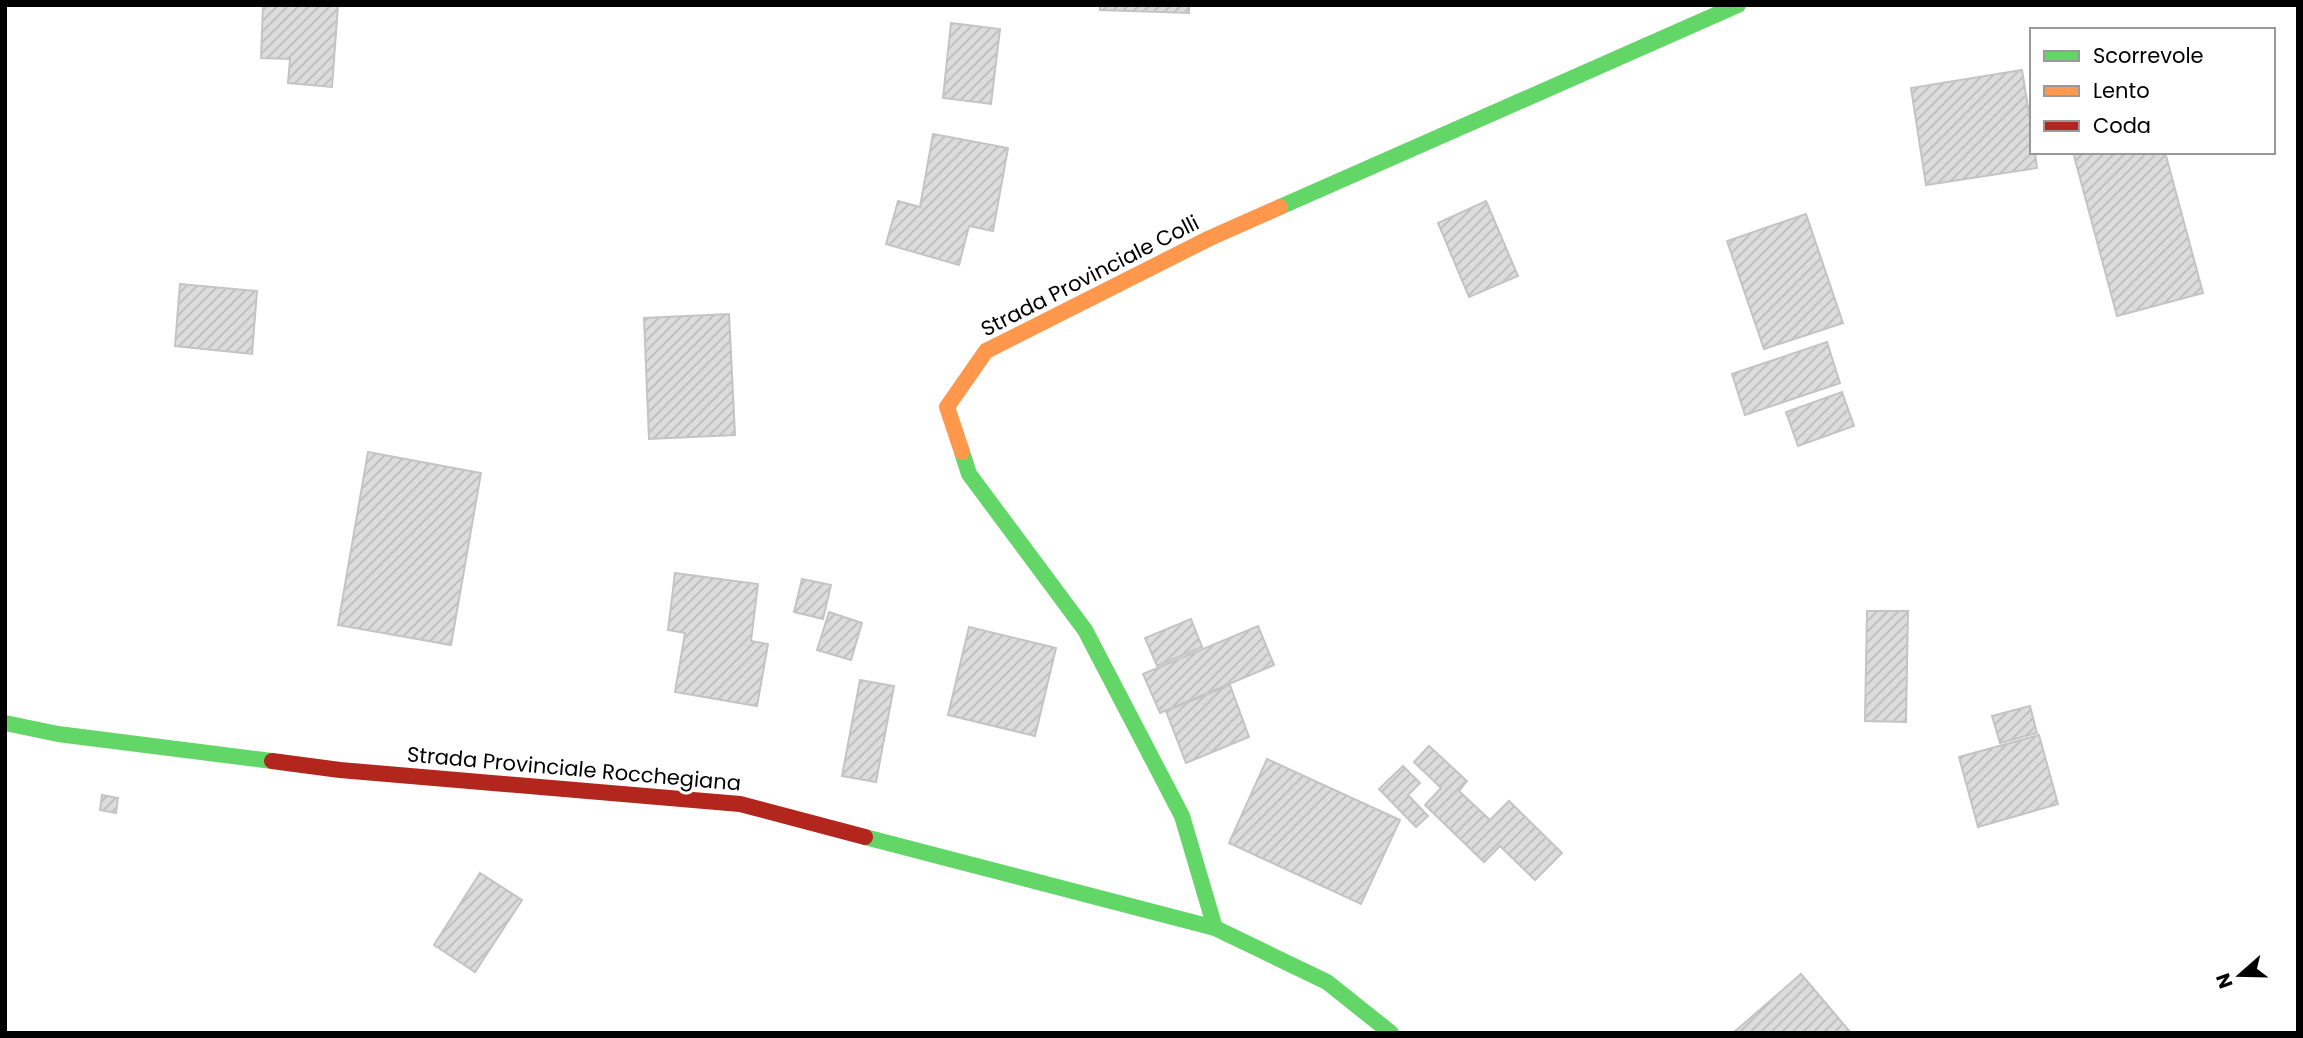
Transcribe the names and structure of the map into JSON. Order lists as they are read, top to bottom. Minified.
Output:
{"streets":{"street":["Strada Provinciale Colli","Strada Provinciale Rocchegiana"]},"crossings":[["Strada Provinciale Colli","Strada Provinciale Rocchegiana"]],"legend":["Scorrevole","Lento","Coda"],"north":"left"}
